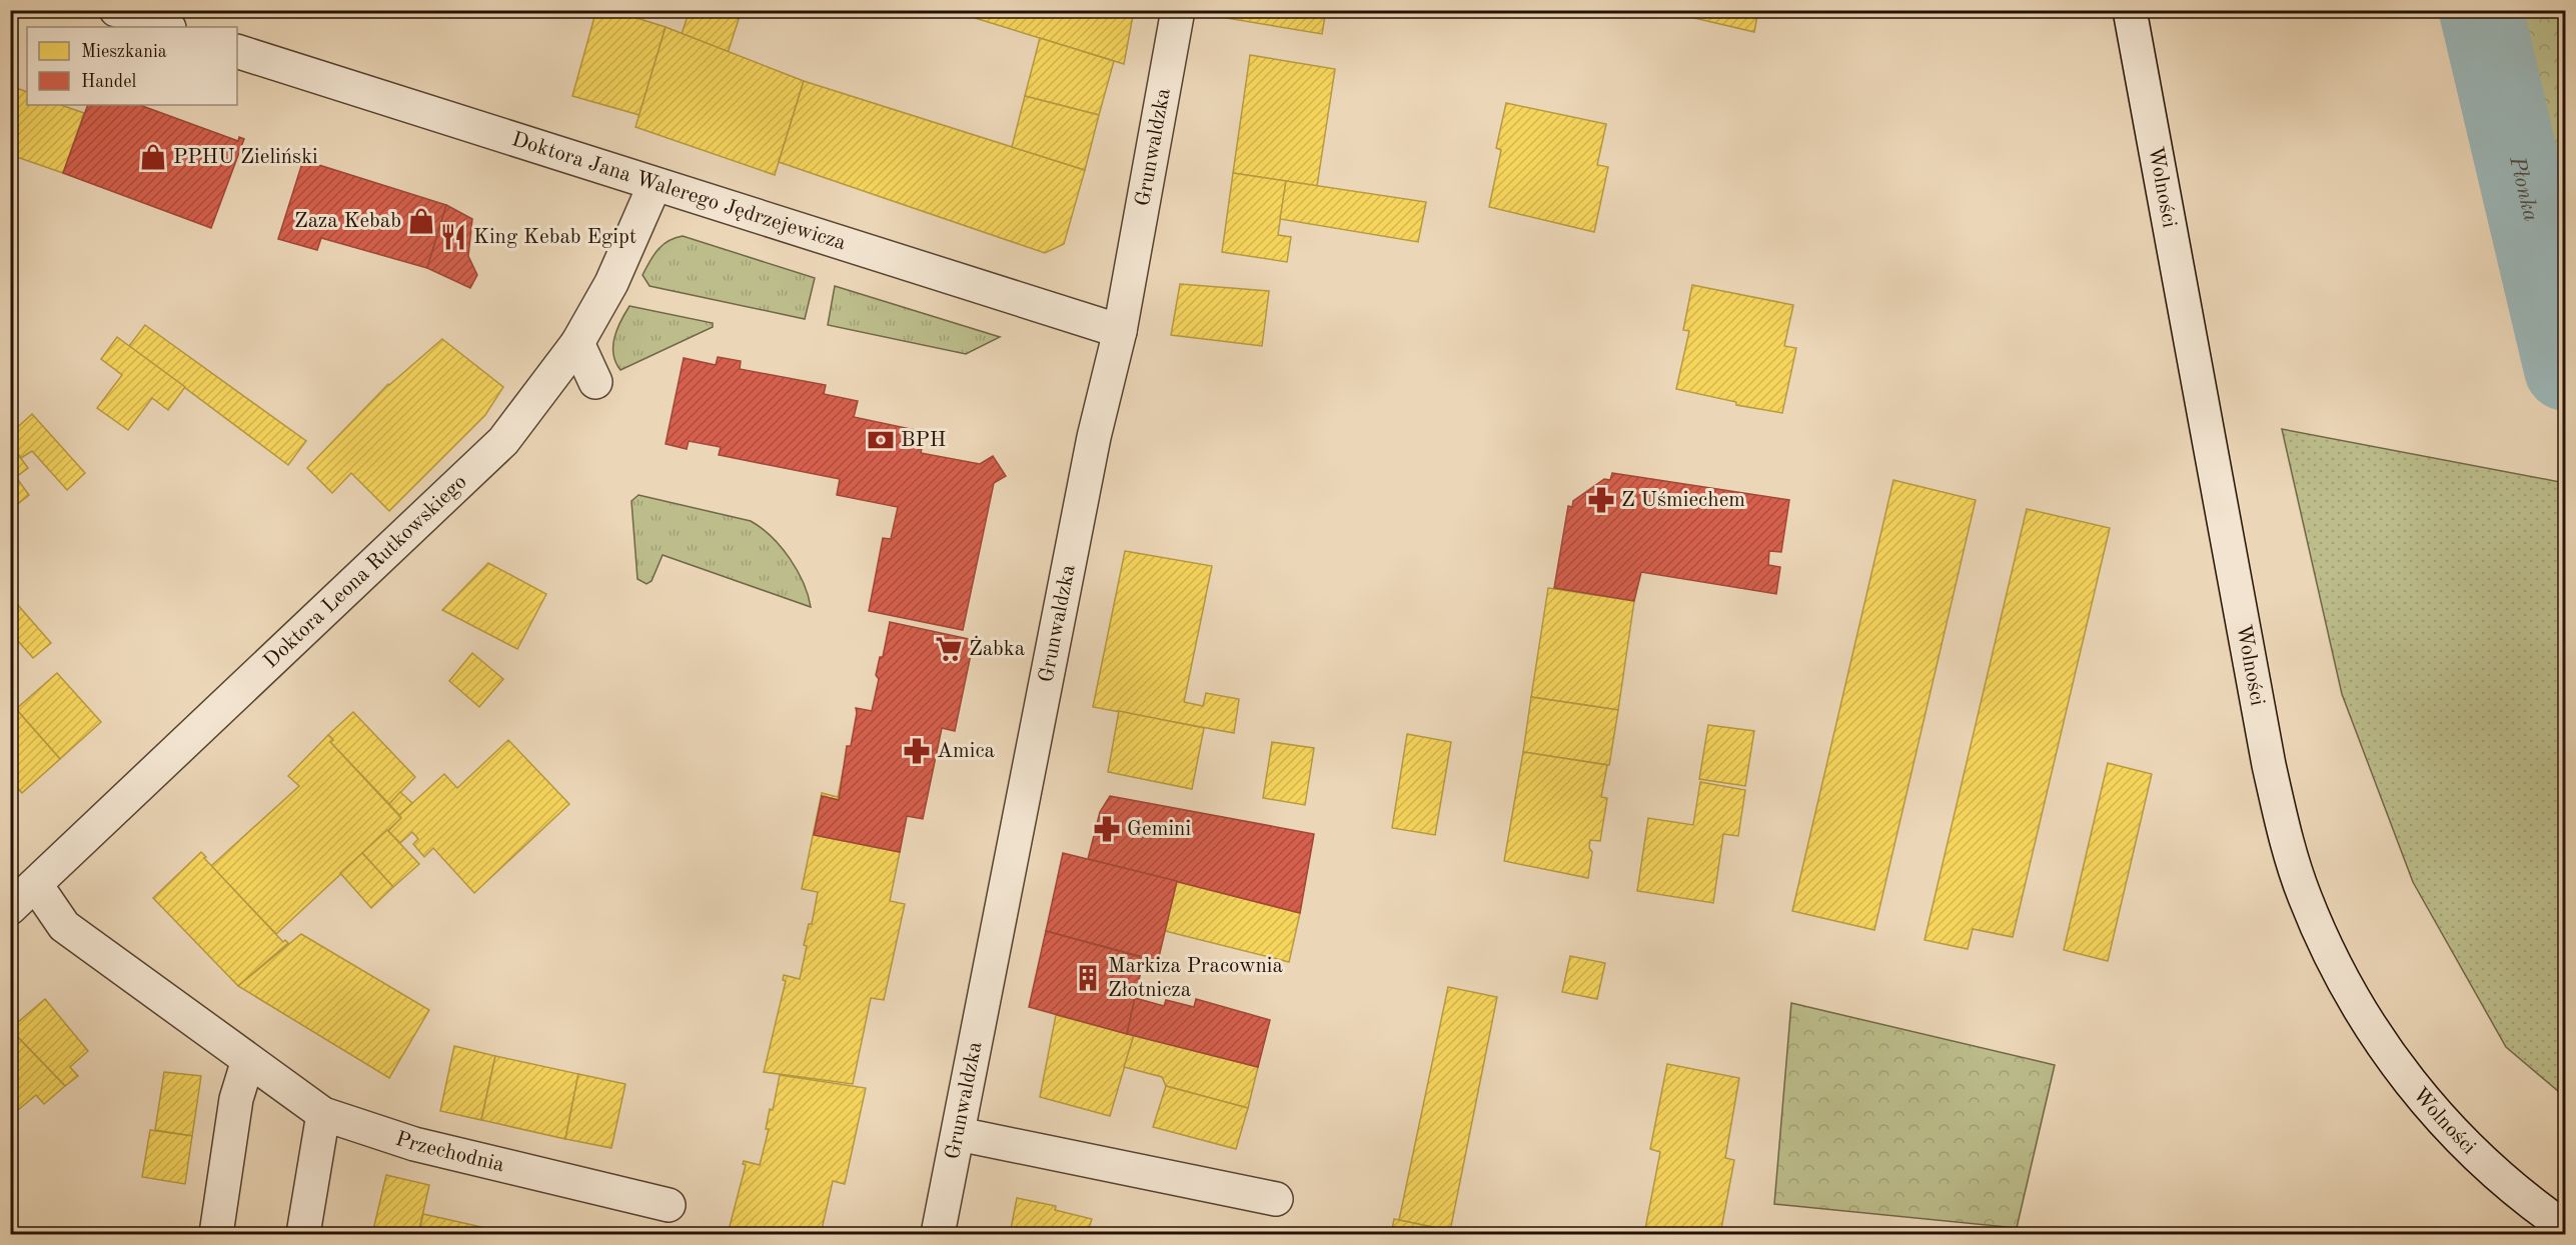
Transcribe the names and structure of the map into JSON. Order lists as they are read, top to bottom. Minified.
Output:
{"streets":{"street":["Grunwaldzka","Wolności","Doktora Jana Walerego Jędrzejewicza","Doktora Leona Rutkowskiego","Przechodnia"]},"crossings":[["Grunwaldzka","Doktora Jana Walerego Jędrzejewicza"],["Doktora Jana Walerego Jędrzejewicza","Doktora Leona Rutkowskiego"],["Doktora Leona Rutkowskiego","Przechodnia"]],"water":["Płonka"],"places":{"shop":["PPHU Zieliński","Zaza Kebab"],"restaurant":["King Kebab Egipt"],"bank":["BPH"],"pharmacy":["Z Uśmiechem","Amica","Gemini"],"supermarket":["Żabka"],"building":["Markiza Pracownia Złotnicza"]},"legend":["Mieszkania","Handel"]}
